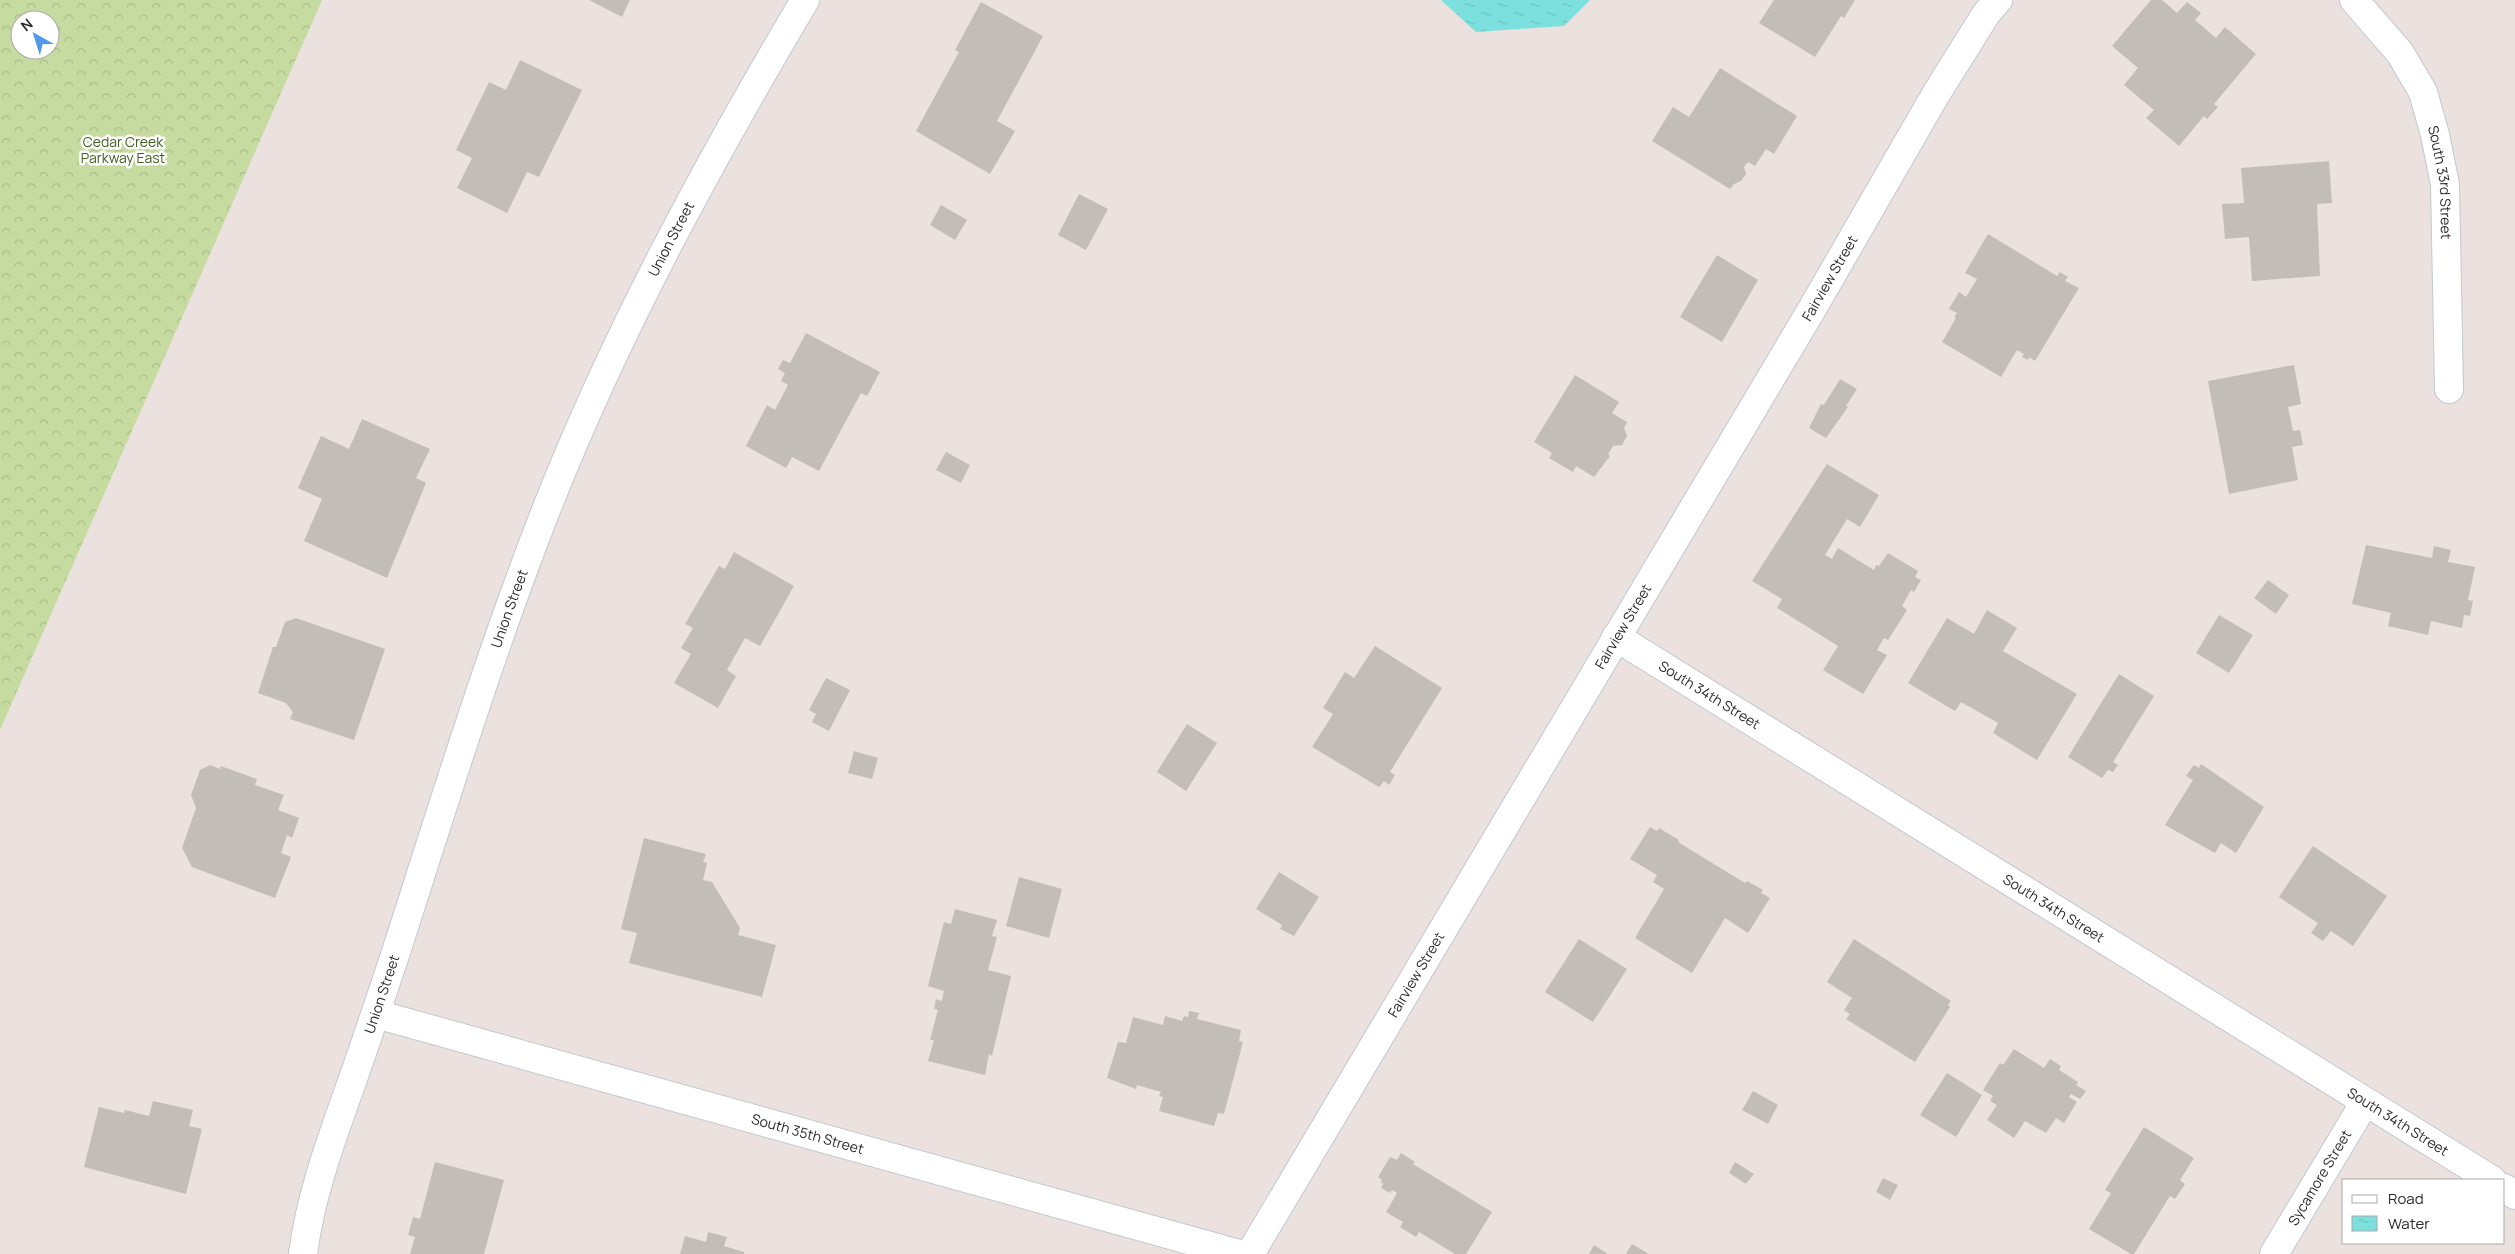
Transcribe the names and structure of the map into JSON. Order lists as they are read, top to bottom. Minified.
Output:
{"streets":{"street":["South 33rd Street","Union Street","Fairview Street","South 34th Street","South 35th Street","Sycamore Street"]},"crossings":[["Union Street","South 35th Street"],["Fairview Street","South 34th Street"],["South 34th Street","Sycamore Street"]],"parks":["Cedar Creek Parkway East"],"legend":["Road","Water"],"north":"top left"}
